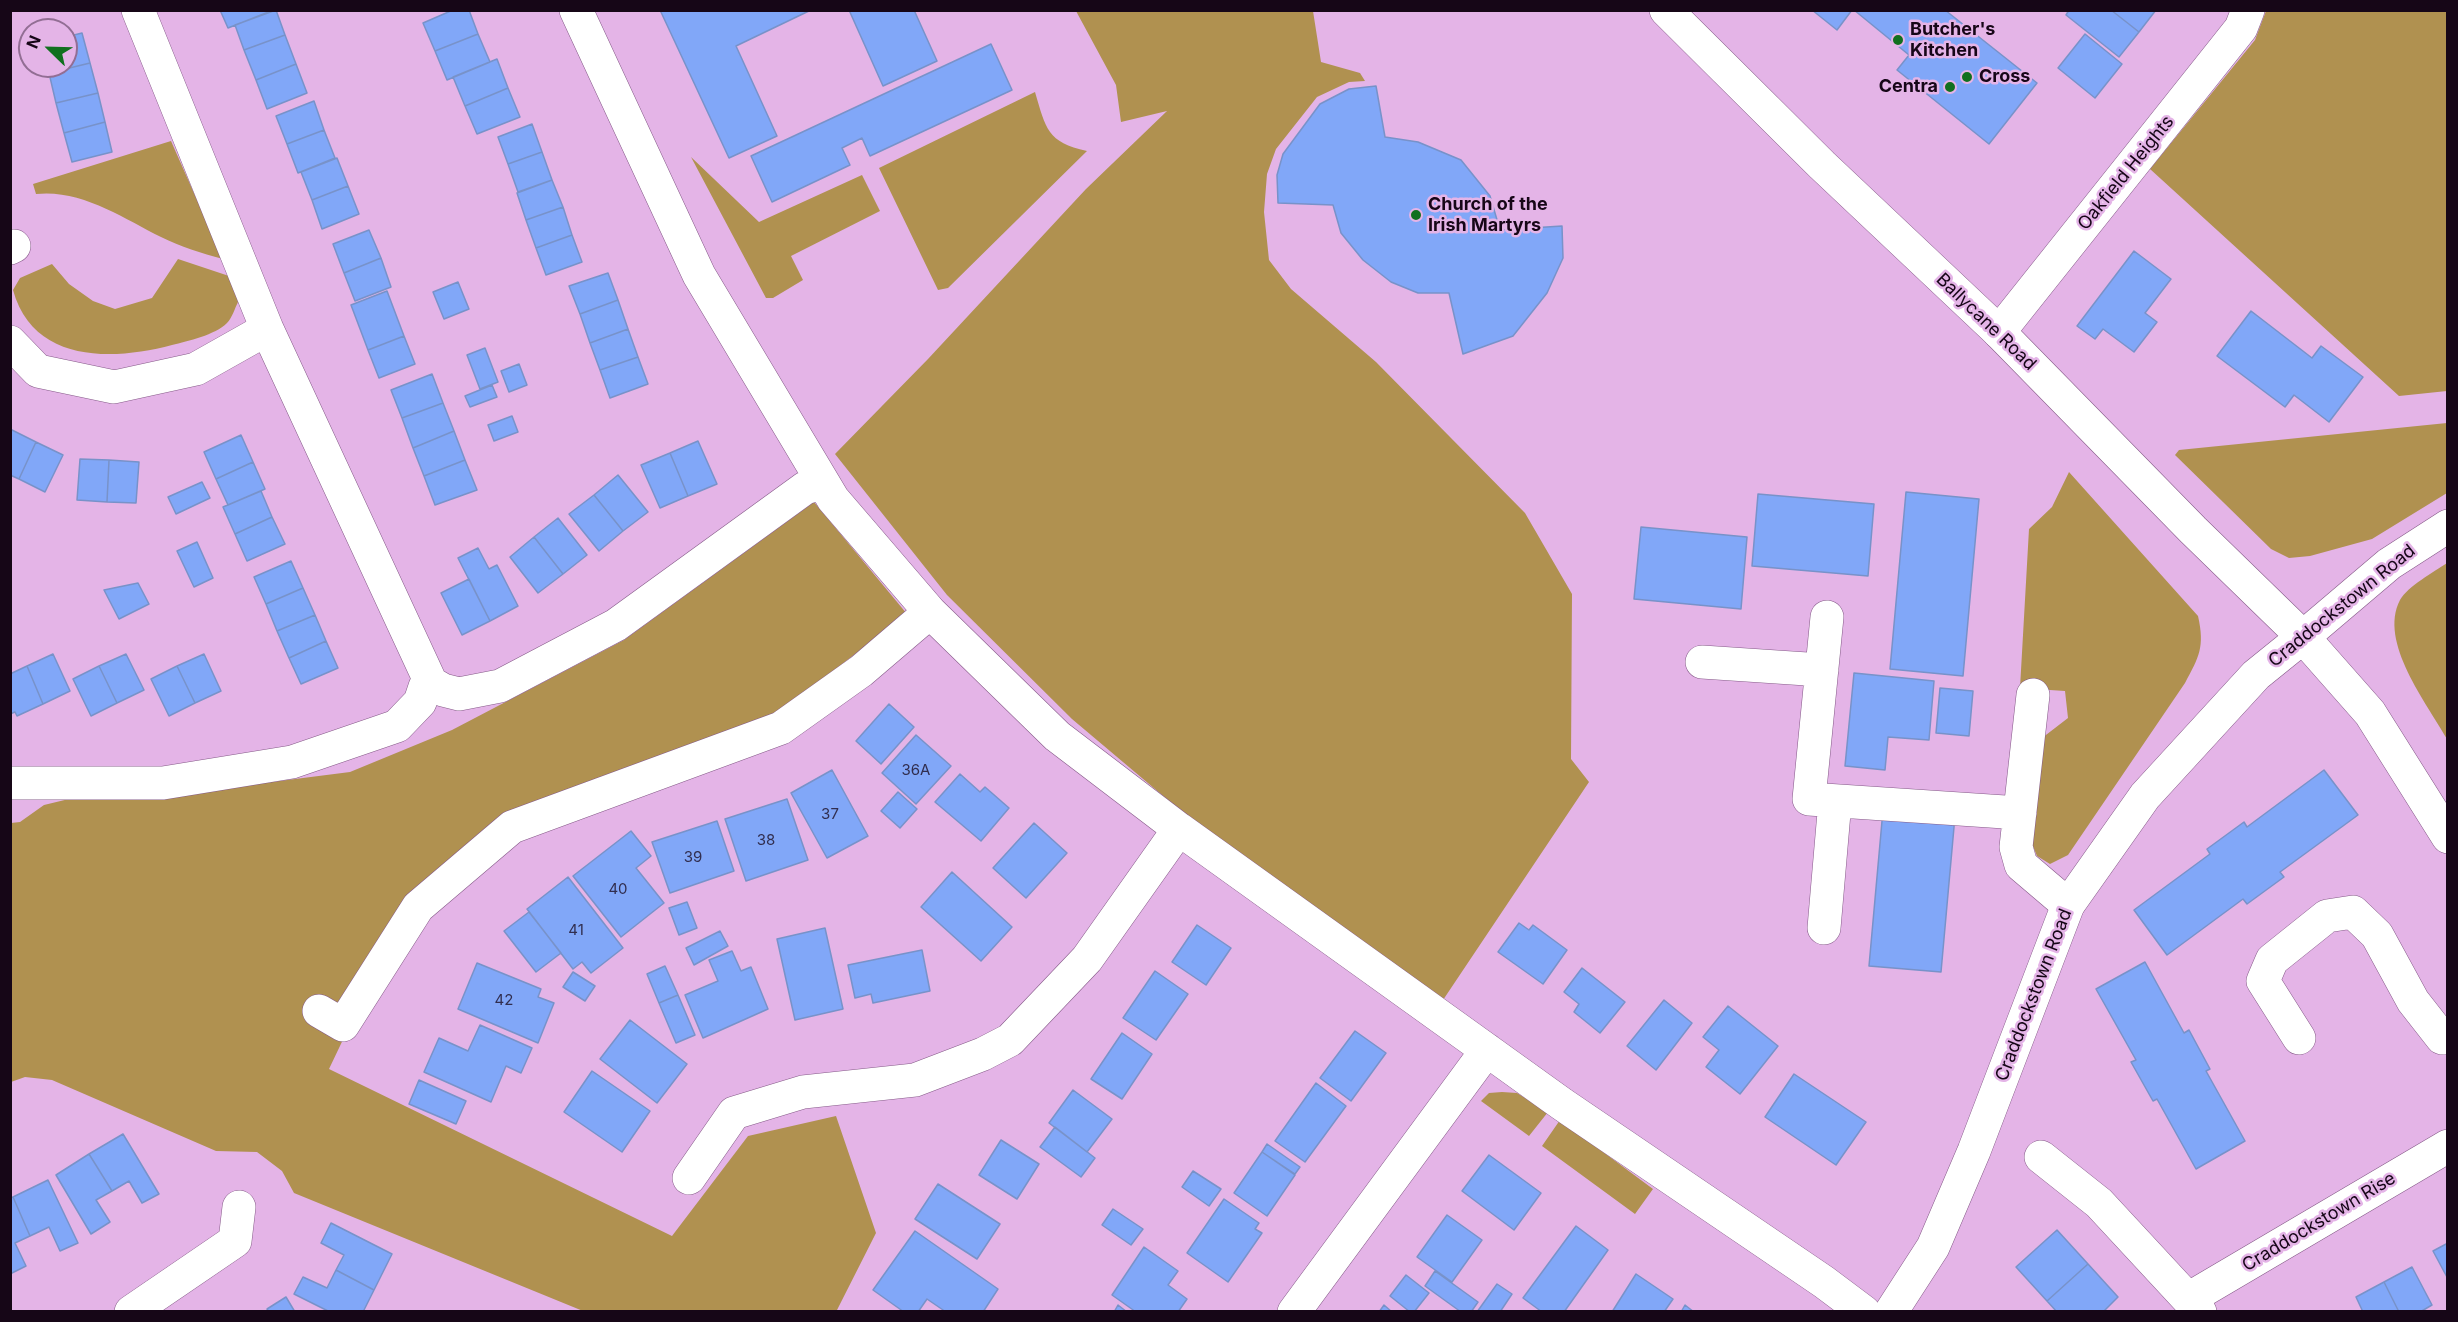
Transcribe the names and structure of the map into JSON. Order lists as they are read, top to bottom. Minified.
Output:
{"streets":{"street":["Oakfield Heights","Ballycane Road","Craddockstown Road","Craddockstown Rise"]},"crossings":[["Oakfield Heights","Ballycane Road"],["Ballycane Road","Craddockstown Road"]],"places":["Butcher's Kitchen","Cross","Centra","Church of the Irish Martyrs"],"house_numbers":["36A","37","38","39","40","41","42"],"north":"top left"}
